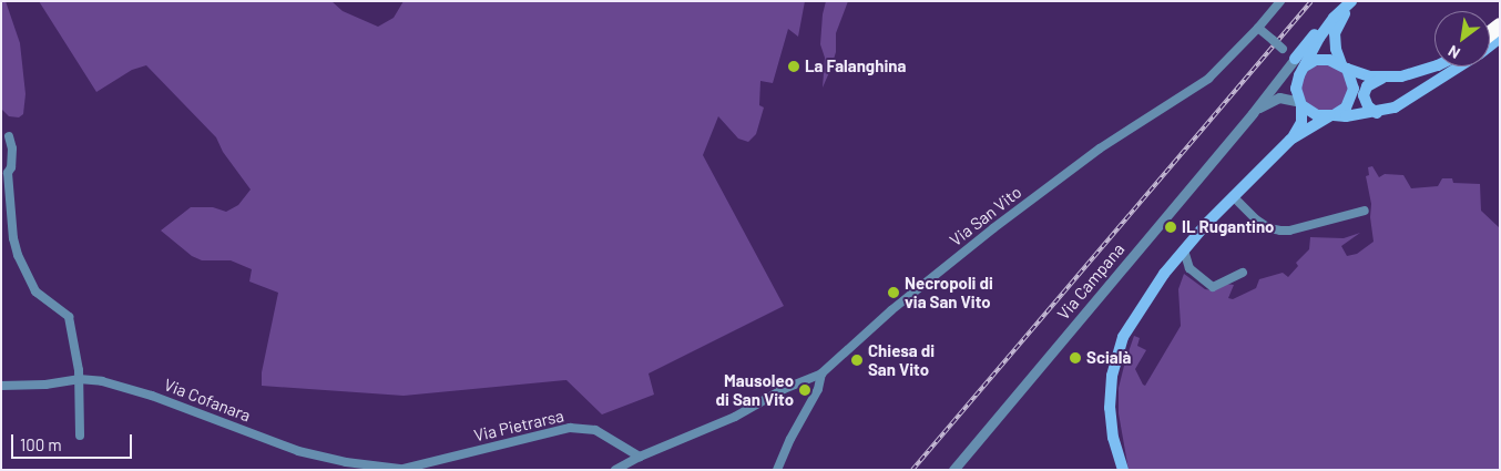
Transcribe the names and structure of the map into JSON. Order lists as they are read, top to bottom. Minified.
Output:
{"streets":{"street":["Via San Vito","Via Campana","Via Cofanara","Via Pietrarsa"]},"crossings":[["Via Cofanara","Via Pietrarsa"]],"places":["La Falanghina","IL Rugantino","Necropoli di via San Vito","Scialà","Chiesa di San Vito","Mausoleo di San Vito"],"scale_bar":"100 m","north":"bottom left"}
